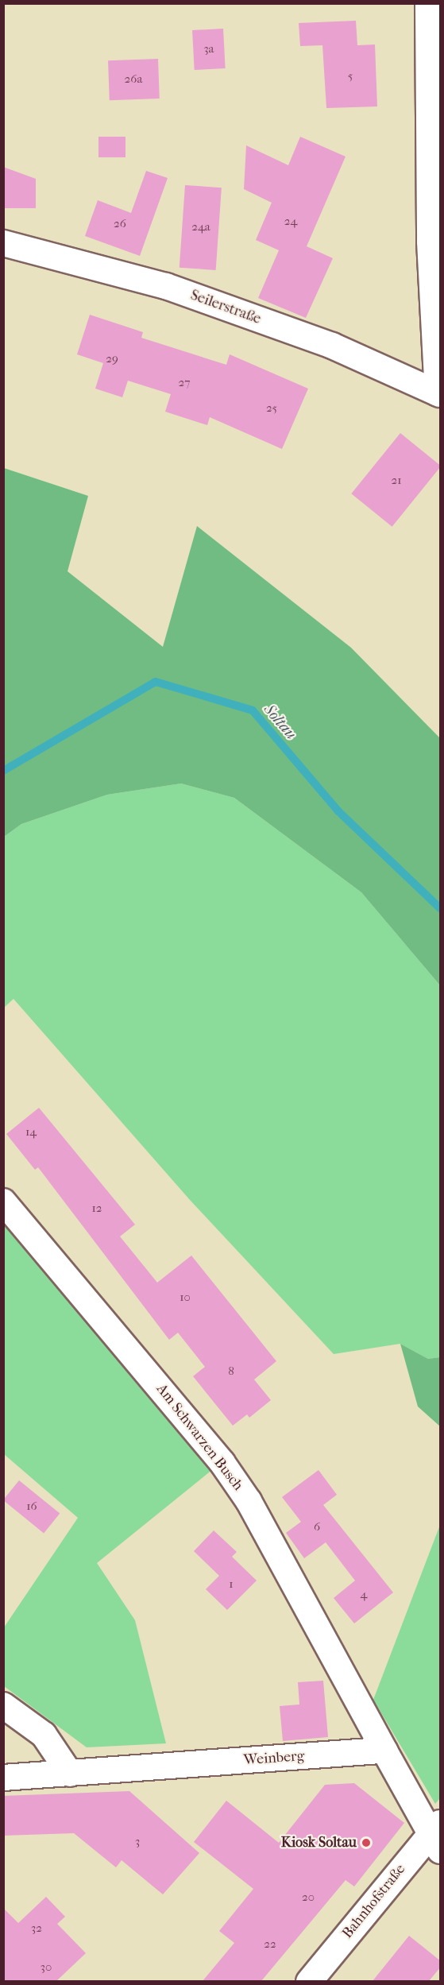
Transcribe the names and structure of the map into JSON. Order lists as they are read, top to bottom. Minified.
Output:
{"streets":{"street":["Seilerstraße","Am Schwarzen Busch","Weinberg","Bahnhofstraße"]},"crossings":[["Am Schwarzen Busch","Weinberg"]],"water":["Soltau"],"places":["Kiosk Soltau"],"house_numbers":["3a","5","26a","24","26","24a","29","27","25","21","14","12","10","8","16","6","1","4","3","20","32","22","30"]}
